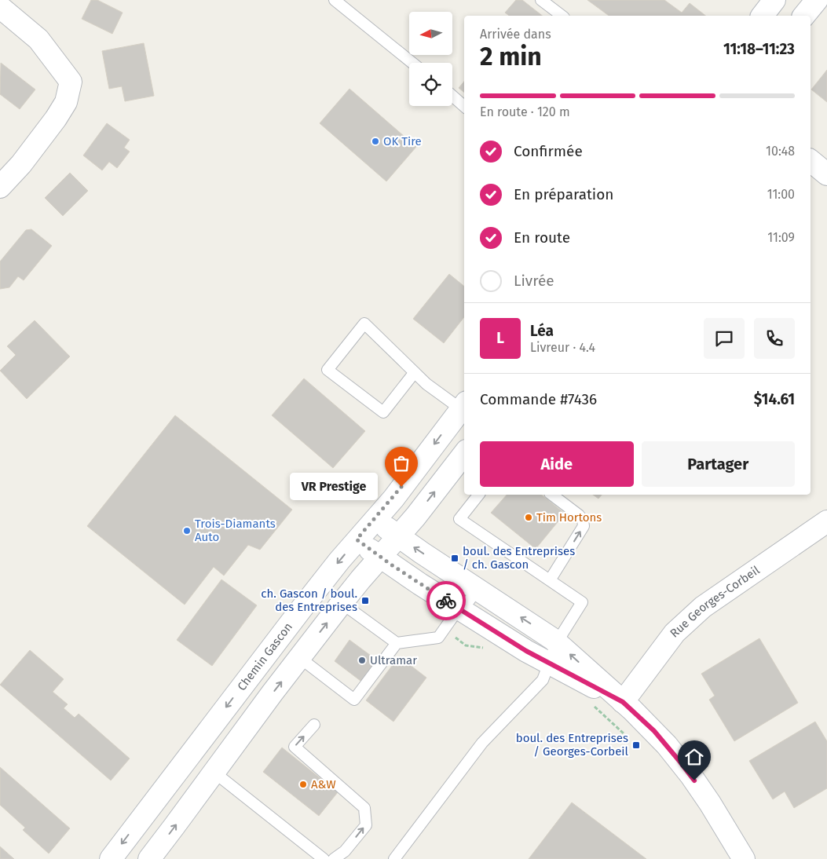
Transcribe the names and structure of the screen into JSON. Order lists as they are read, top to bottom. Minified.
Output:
{"streets":{"street":["Rue Georges-Corbeil","Chemin Gascon"]},"places":{"other":["OK Tire","VR Prestige","Tim Hortons","Trois-Diamants Auto","Ultramar","A&W"],"transit":["boul. des Entreprises / ch. Gascon","ch. Gascon / boul. des Entreprises","boul. des Entreprises / Georges-Corbeil"]},"north":"left","page":{"heading":["2 min","Arrivée dans","11:18–11:23"],"panel":["Léa","Livreur · 4.4","Commande #7436","$14.61"],"bar":"En route · 120 m","list":[["Confirmée","10:48"],["En préparation","11:00"],["En route","11:09"],"Livrée"],"round":"L","buttons":["Aide","Partager"],"bubble":"VR Prestige"}}
